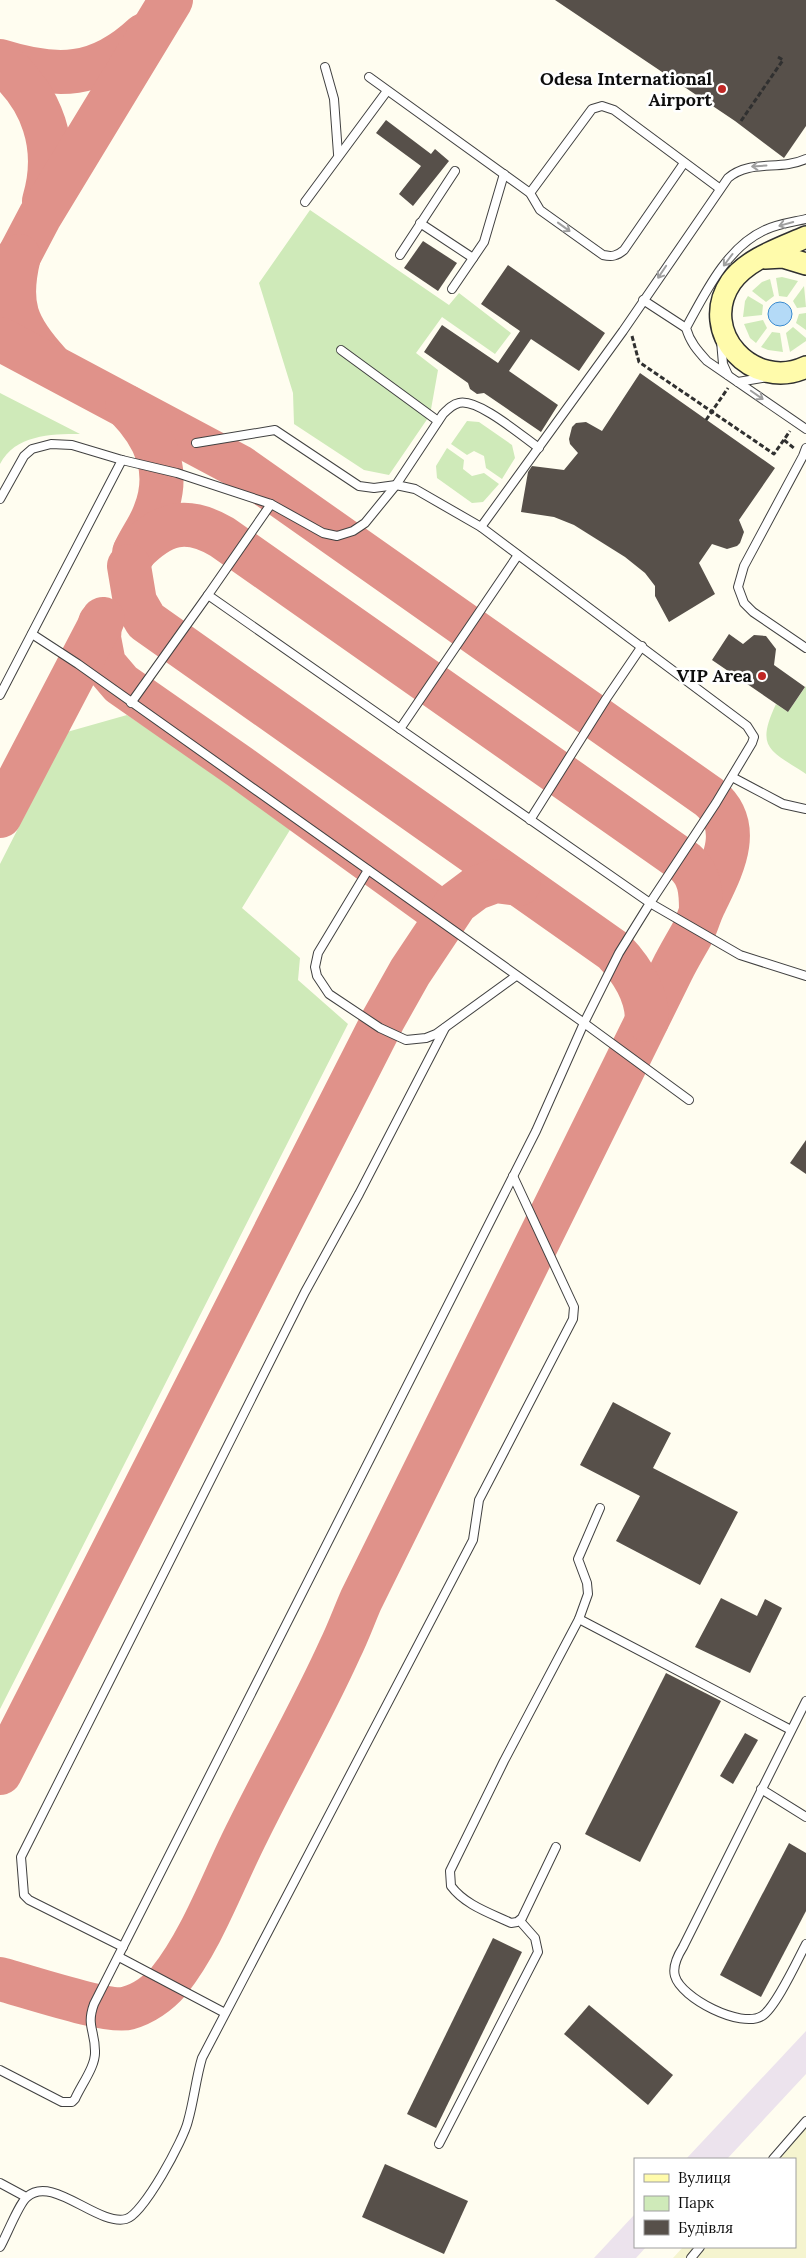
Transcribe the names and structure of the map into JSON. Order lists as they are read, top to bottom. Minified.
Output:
{"places":["Odesa International Airport","VIP Area"],"legend":["Вулиця","Парк","Будівля"]}
